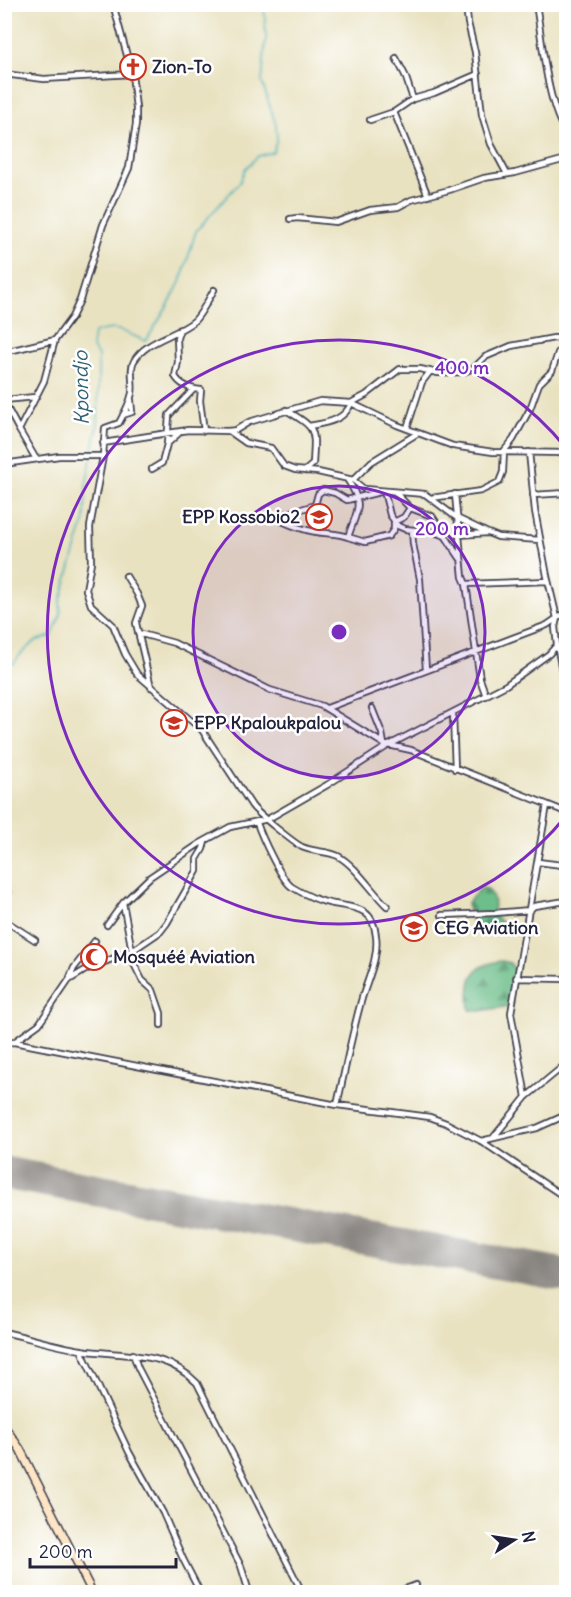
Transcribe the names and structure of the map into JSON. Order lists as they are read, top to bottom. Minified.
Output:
{"water":["Kpondjo"],"places":{"church":["Zion-To"],"school or university":["EPP Kossobio2","EPP Kpaloukpalou","CEG Aviation"],"mosque":["Mosquéé Aviation"]},"scale_bar":"200 m","north":"right","rings":["400 m","200 m"]}
